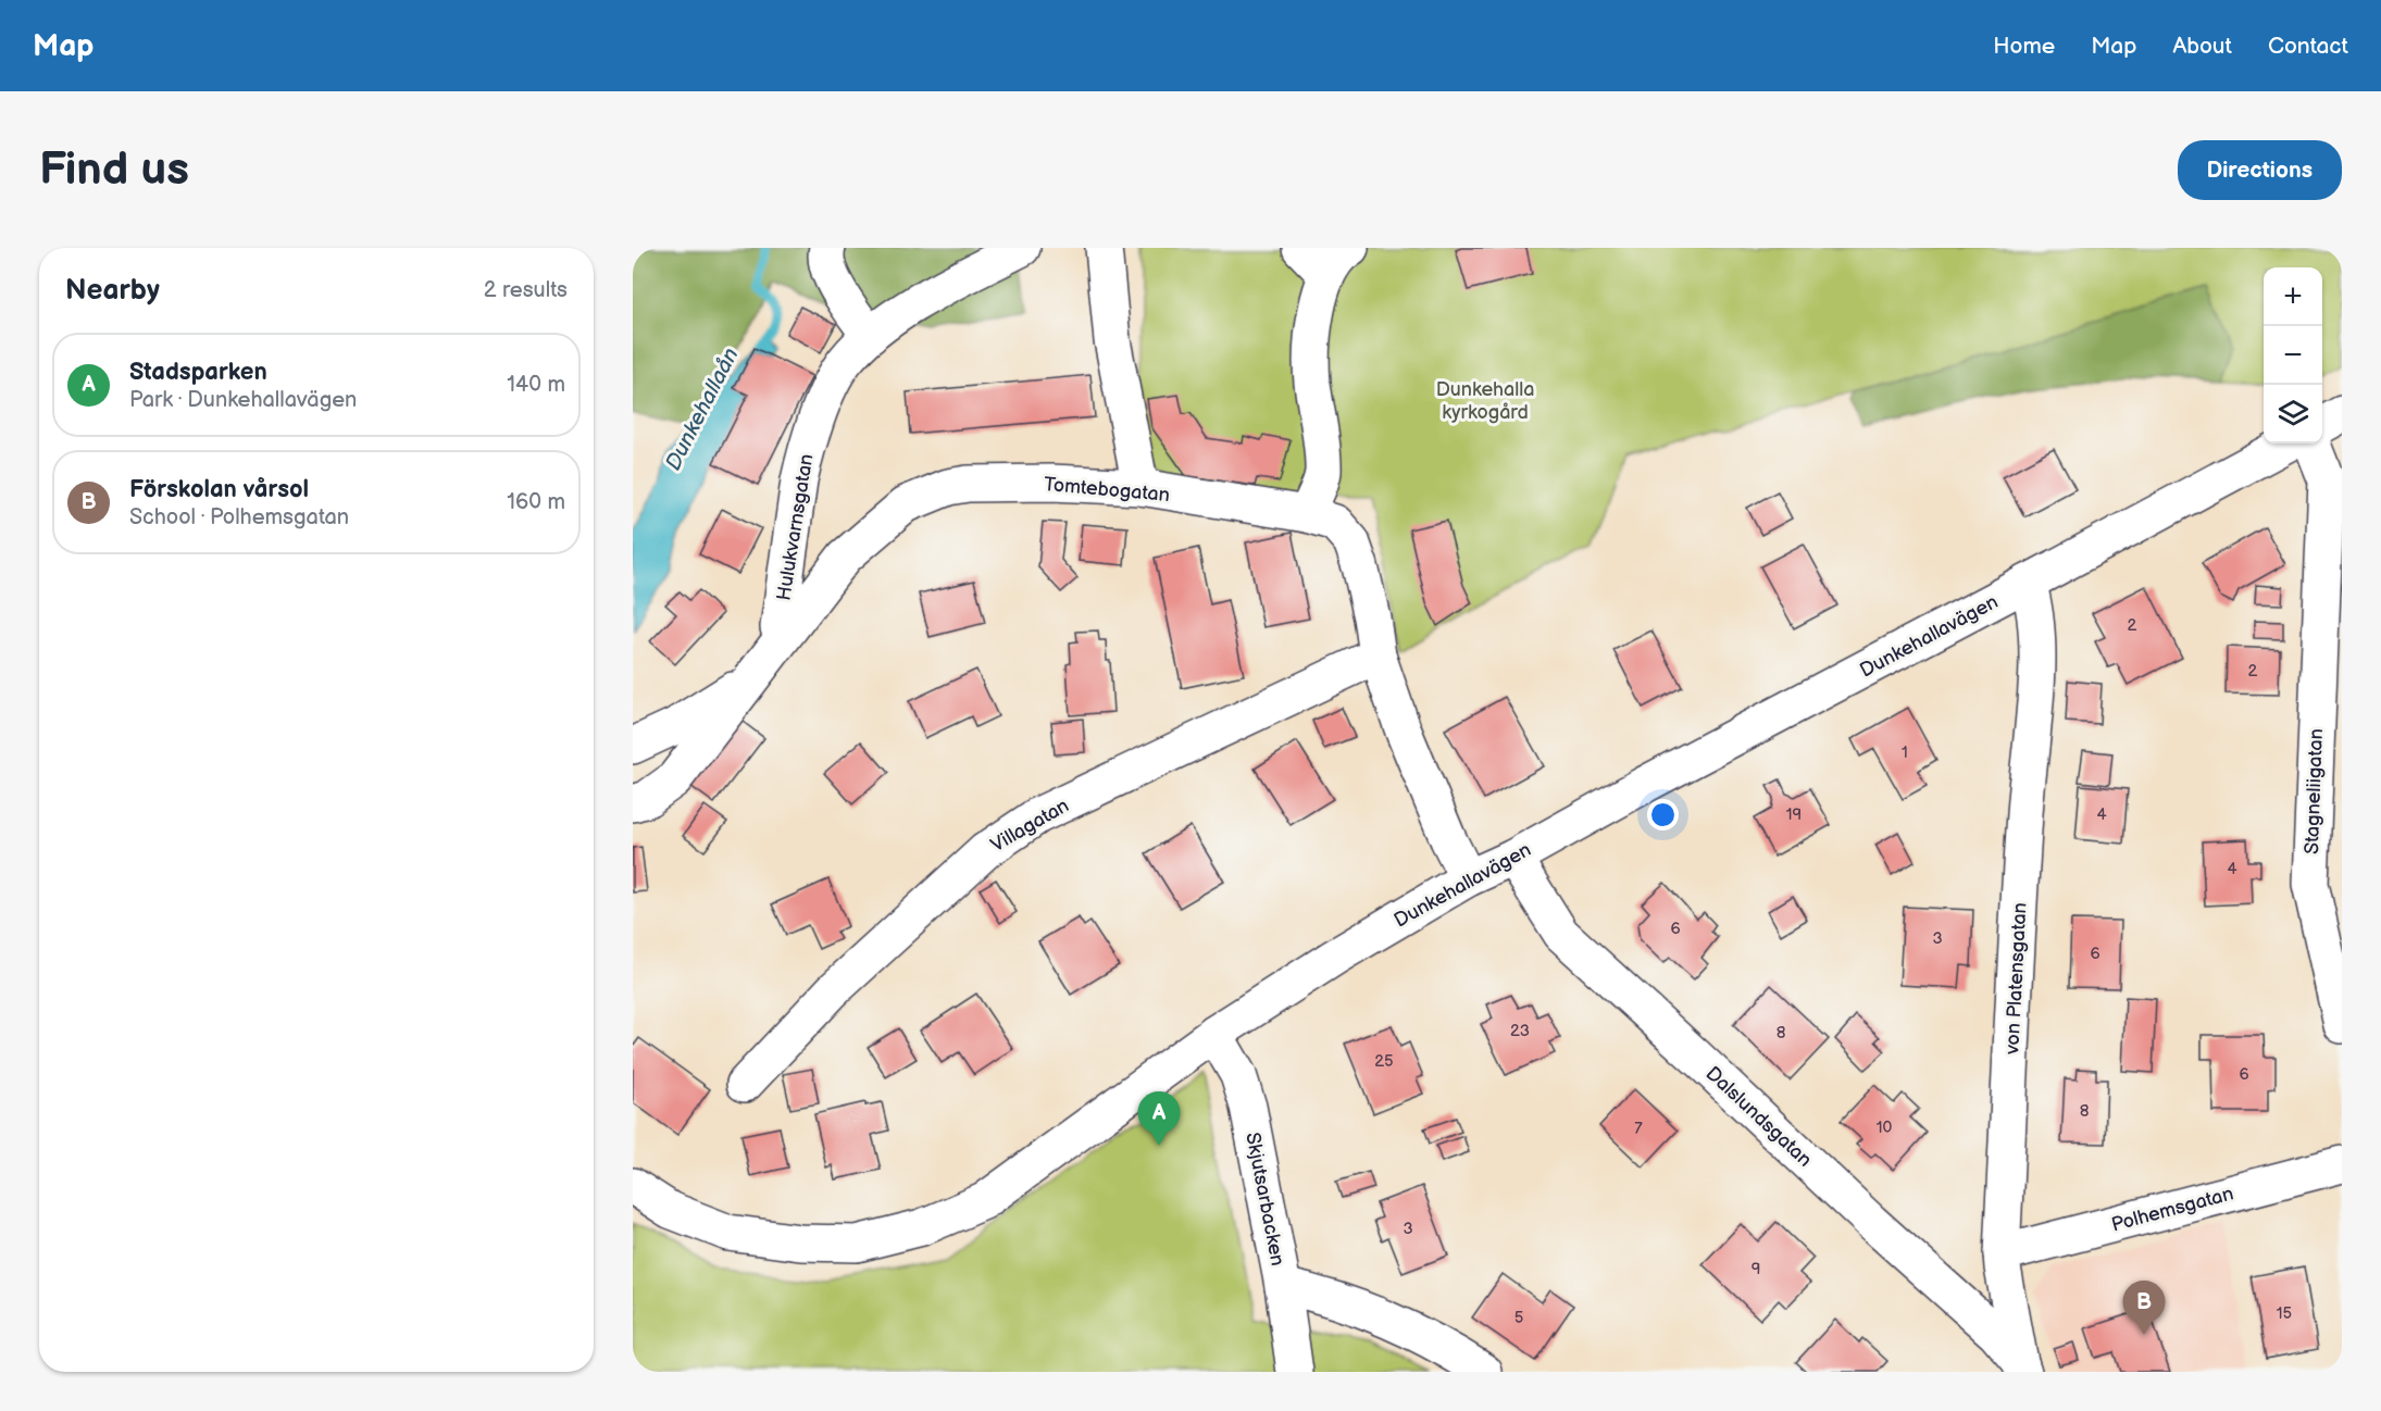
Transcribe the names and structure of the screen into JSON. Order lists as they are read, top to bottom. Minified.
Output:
{"streets":{"street":["Tomtebogatan","Hulukvarnsgatan","Dunkehallavägen","Stagneliigatan","Villagatan","von Platensgatan","Dalslundsgatan","Skjutsarbacken","Polhemsgatan"]},"crossings":[["Tomtebogatan","Hulukvarnsgatan"],["Tomtebogatan","Dunkehallavägen"],["Tomtebogatan","Villagatan"],["Dunkehallavägen","von Platensgatan"],["Dunkehallavägen","Dalslundsgatan"],["Dunkehallavägen","Skjutsarbacken"],["von Platensgatan","Dalslundsgatan"],["von Platensgatan","Polhemsgatan"]],"water":["Dunkehallaån"],"parks":["Dunkehalla kyrkogård"],"house_numbers":["2","2","1","19","4","4","6","3","6","23","8","25","6","8","10","7","3","9","15","5"],"page":{"header":"Map","nav":["Home","Map","About","Contact"],"buttons":"Directions","title":"Find us","heading":["Nearby","2 results"],"map_buttons":["+","−"],"list":[{"mark":"A","name":"Stadsparken","note":"Park · Dunkehallavägen","value":"140 m"},{"mark":"B","name":"Förskolan vårsol","note":"School · Polhemsgatan","value":"160 m"}],"pins":["A","B"]}}
